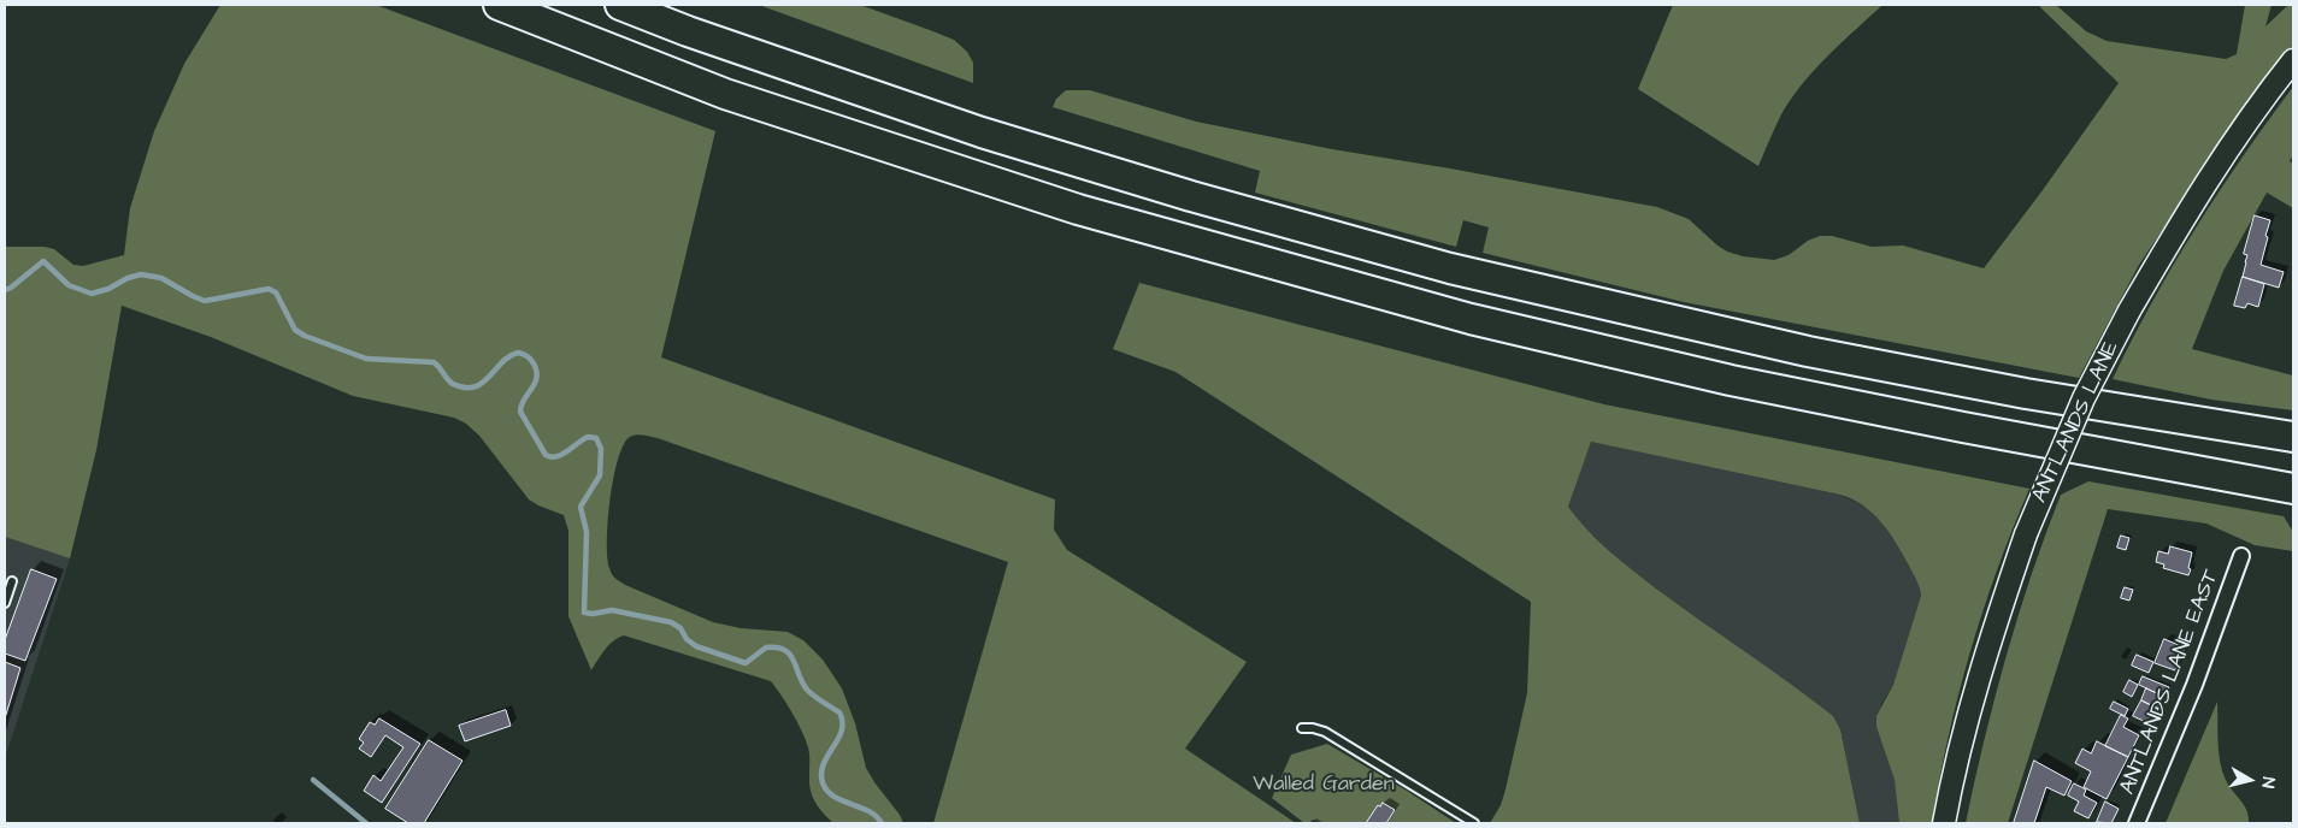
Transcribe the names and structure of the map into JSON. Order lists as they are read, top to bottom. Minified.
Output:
{"streets":{"main road":["ANTLANDS LANE"],"street":["ANTLANDS LANE EAST"]},"parks":["Walled Garden"],"north":"right"}
